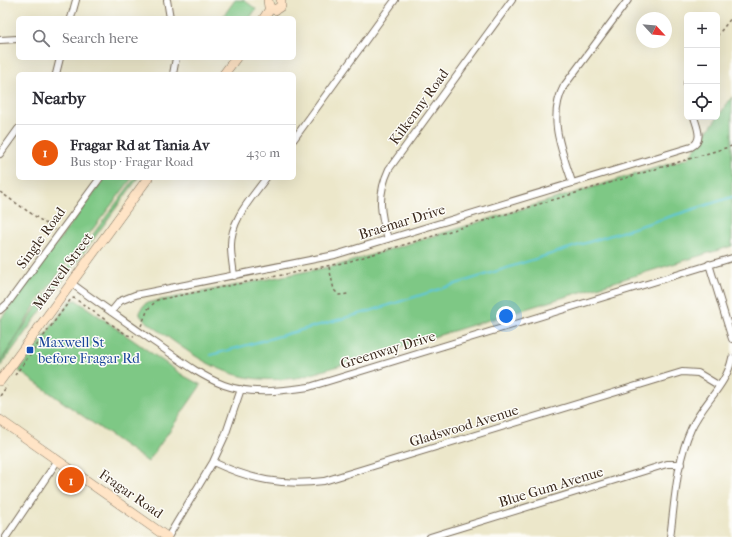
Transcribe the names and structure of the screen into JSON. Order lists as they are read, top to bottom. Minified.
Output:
{"streets":{"main road":["Maxwell Street","Fragar Road"],"street":["Kilkenny Road","Braemar Drive","Single Road","Greenway Drive","Gladswood Avenue","Blue Gum Avenue"]},"crossings":[["Kilkenny Road","Braemar Drive"],["Braemar Drive","Greenway Drive"],["Maxwell Street","Greenway Drive"]],"places":{"transit":["Maxwell St before Fragar Rd"]},"north":"bottom right","page":{"map_buttons":["+","−"],"search":"Search here","heading":"Nearby","list":[{"mark":"1","name":"Fragar Rd at Tania Av","note":"Bus stop · Fragar Road","value":"430 m"}],"pins":"1"}}
